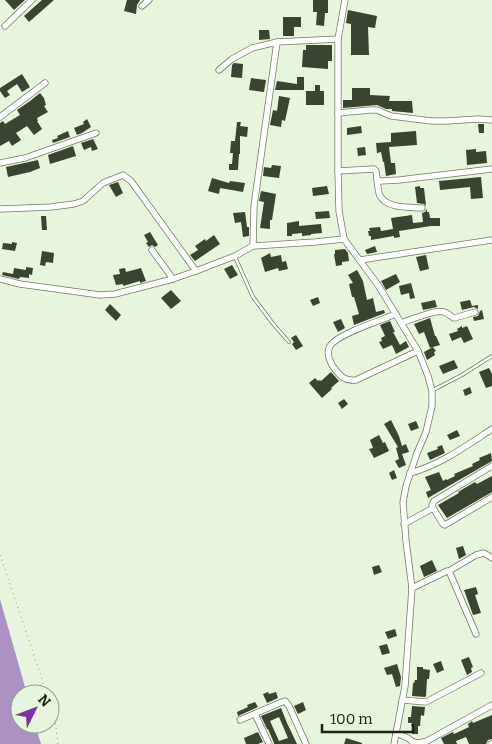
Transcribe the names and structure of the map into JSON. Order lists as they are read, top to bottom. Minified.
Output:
{"scale_bar":"100 m","north":"top right"}
